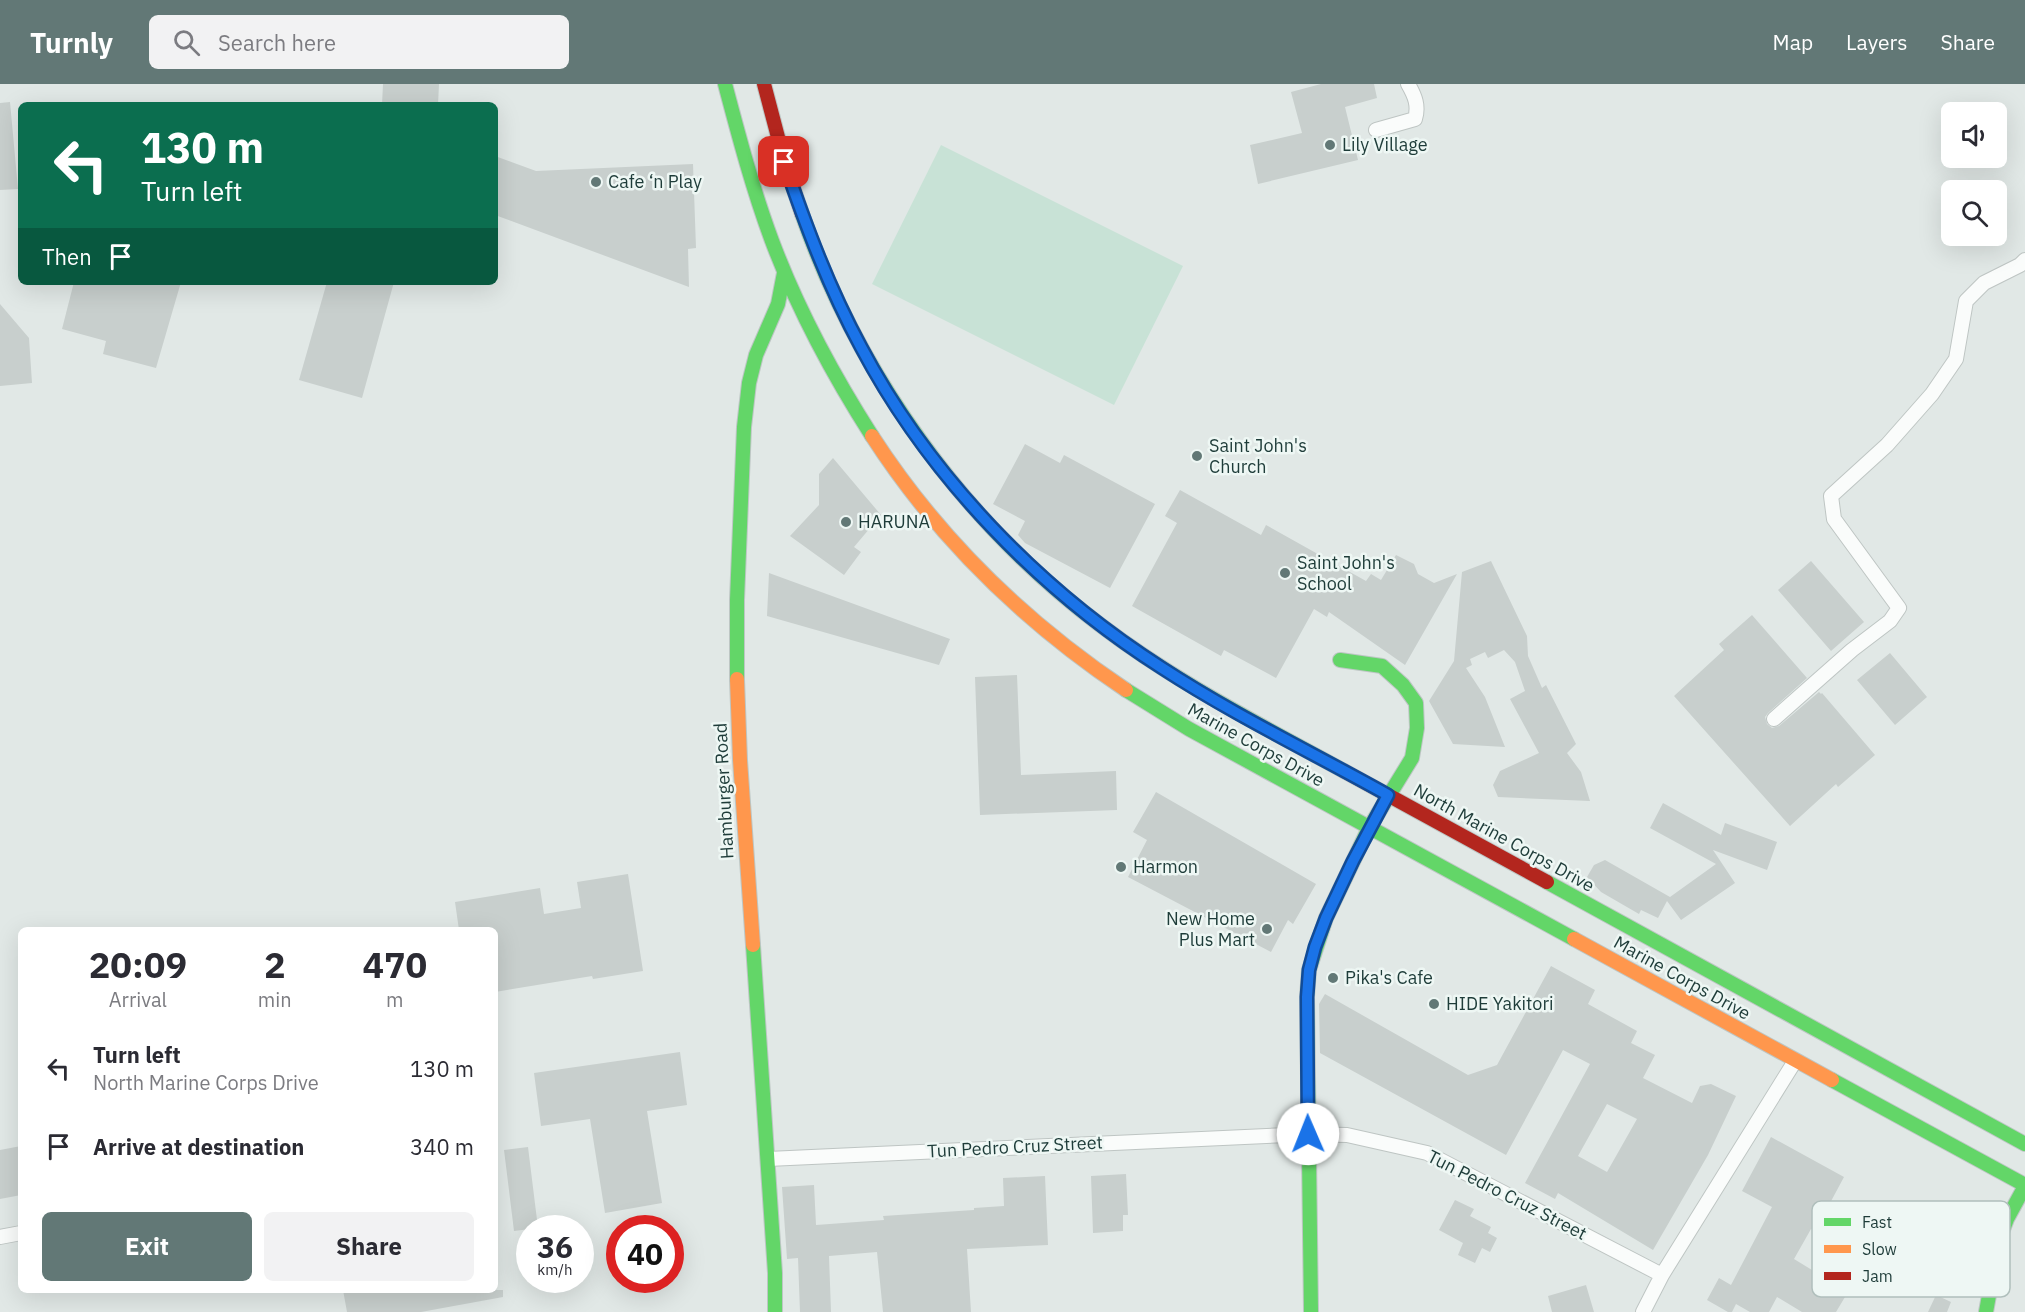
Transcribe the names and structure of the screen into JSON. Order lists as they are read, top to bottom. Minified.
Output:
{"streets":{"main road":["Marine Corps Drive","Hamburger Road","North Marine Corps Drive"],"street":["Tun Pedro Cruz Street"]},"crossings":[["Marine Corps Drive","Hamburger Road"],["Hamburger Road","Tun Pedro Cruz Street"]],"places":["Lily Village","Cafe ‘n Play","Saint John's Church","HARUNA","Saint John's School","Harmon","New Home Plus Mart","Pika's Cafe","HIDE Yakitori"],"legend":["Fast","Slow","Jam"],"page":{"header":"Turnly","search":"Search here","nav":["Map","Layers","Share"],"turn":["130 m","Turn left"],"then":"Then","eta":["20:09","Arrival","2","min","470","m"],"list":[{"name":"Turn left","note":"North Marine Corps Drive","value":"130 m"},{"name":"Arrive at destination","value":"340 m"}],"buttons":["Exit","Share"],"speed":"36 km/h","limit":"40"}}
